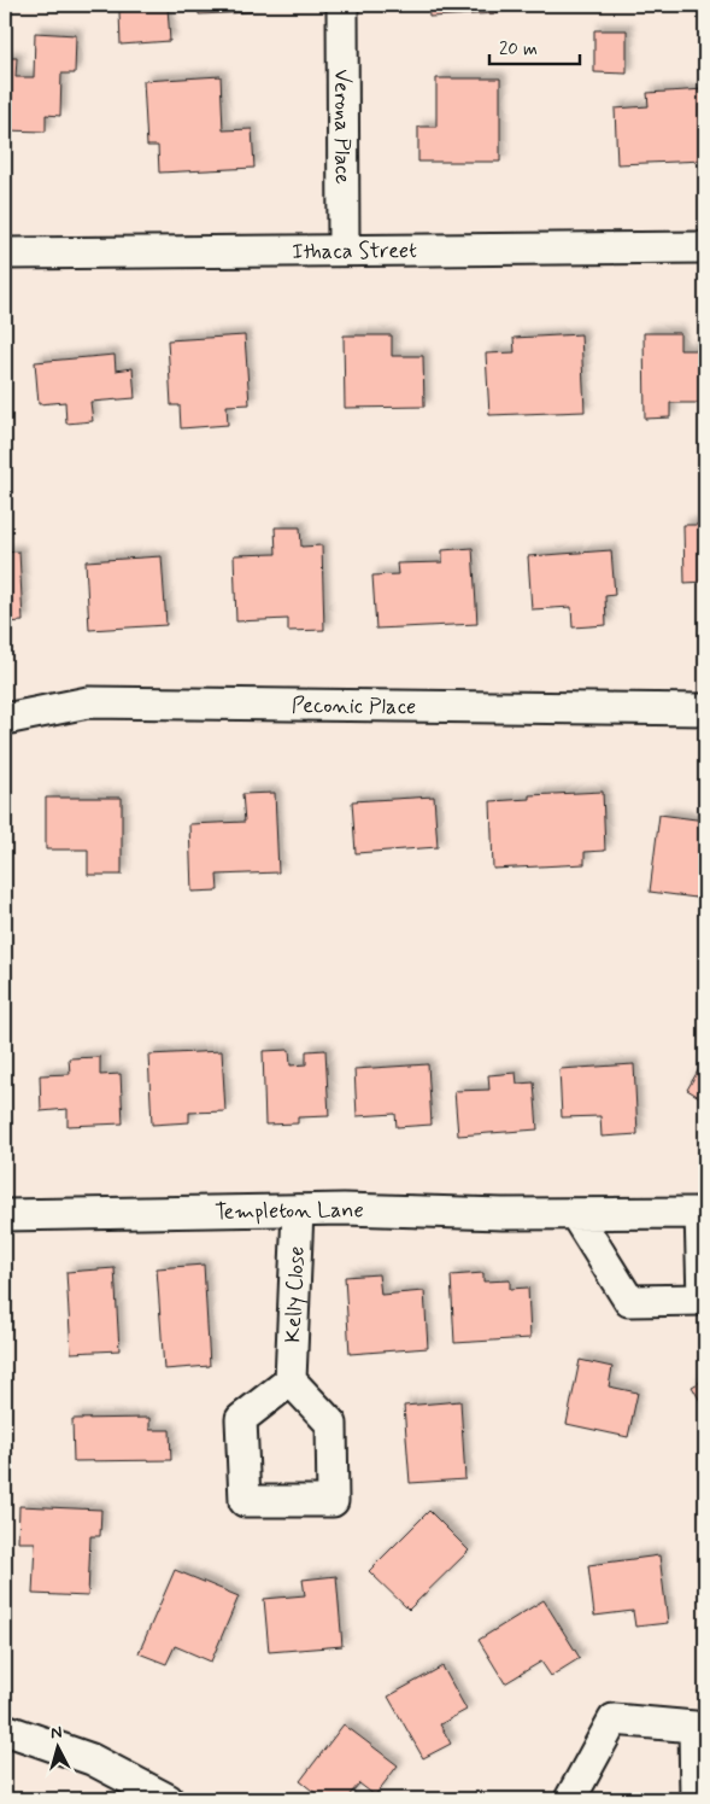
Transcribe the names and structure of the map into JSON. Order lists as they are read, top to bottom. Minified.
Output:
{"streets":{"street":["Verona Place","Ithaca Street","Peconic Place","Templeton Lane","Kelly Close"]},"crossings":[["Verona Place","Ithaca Street"],["Templeton Lane","Kelly Close"]],"scale_bar":"20 m","north":"top"}
